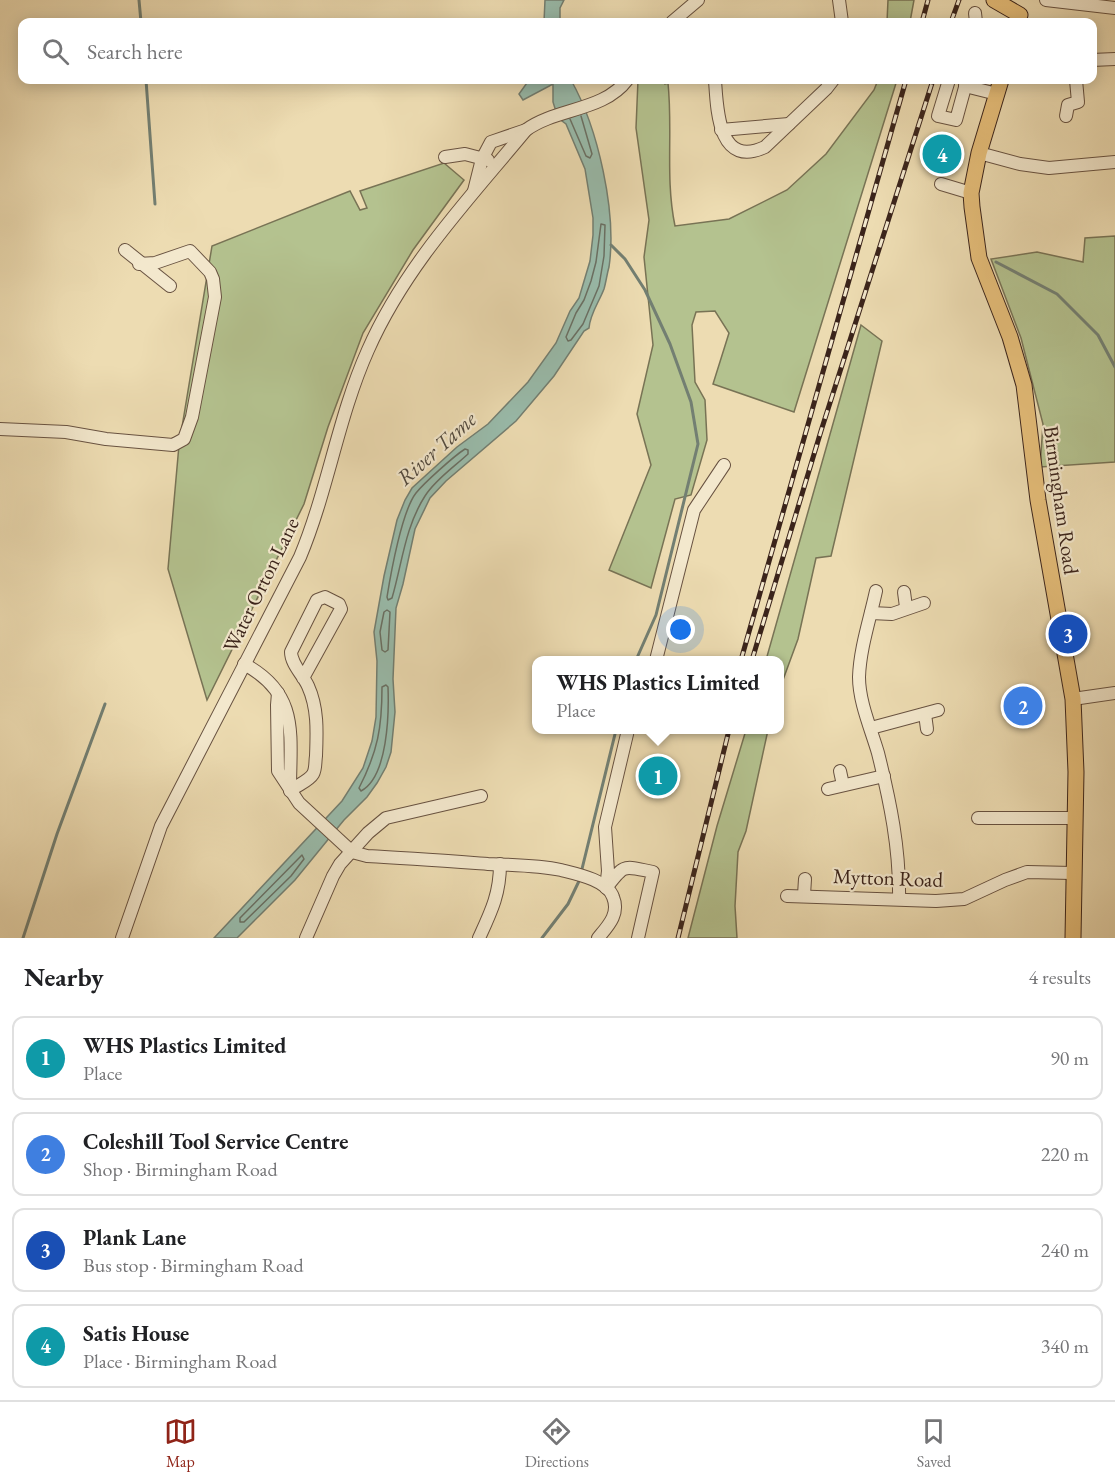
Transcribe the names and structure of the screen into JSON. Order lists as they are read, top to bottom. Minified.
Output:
{"streets":{"main road":["Birmingham Road"],"street":["Water Orton Lane","Mytton Road"]},"crossings":[["Birmingham Road","Mytton Road"]],"water":["River Tame"],"page":{"search":"Search here","pins":["4","3","2","1"],"popup":["WHS Plastics Limited","Place"],"heading":["Nearby","4 results"],"list":[{"mark":"1","name":"WHS Plastics Limited","note":"Place","value":"90 m"},{"mark":"2","name":"Coleshill Tool Service Centre","note":"Shop · Birmingham Road","value":"220 m"},{"mark":"3","name":"Plank Lane","note":"Bus stop · Birmingham Road","value":"240 m"},{"mark":"4","name":"Satis House","note":"Place · Birmingham Road","value":"340 m"}],"nav":["Map","Directions","Saved"]}}
